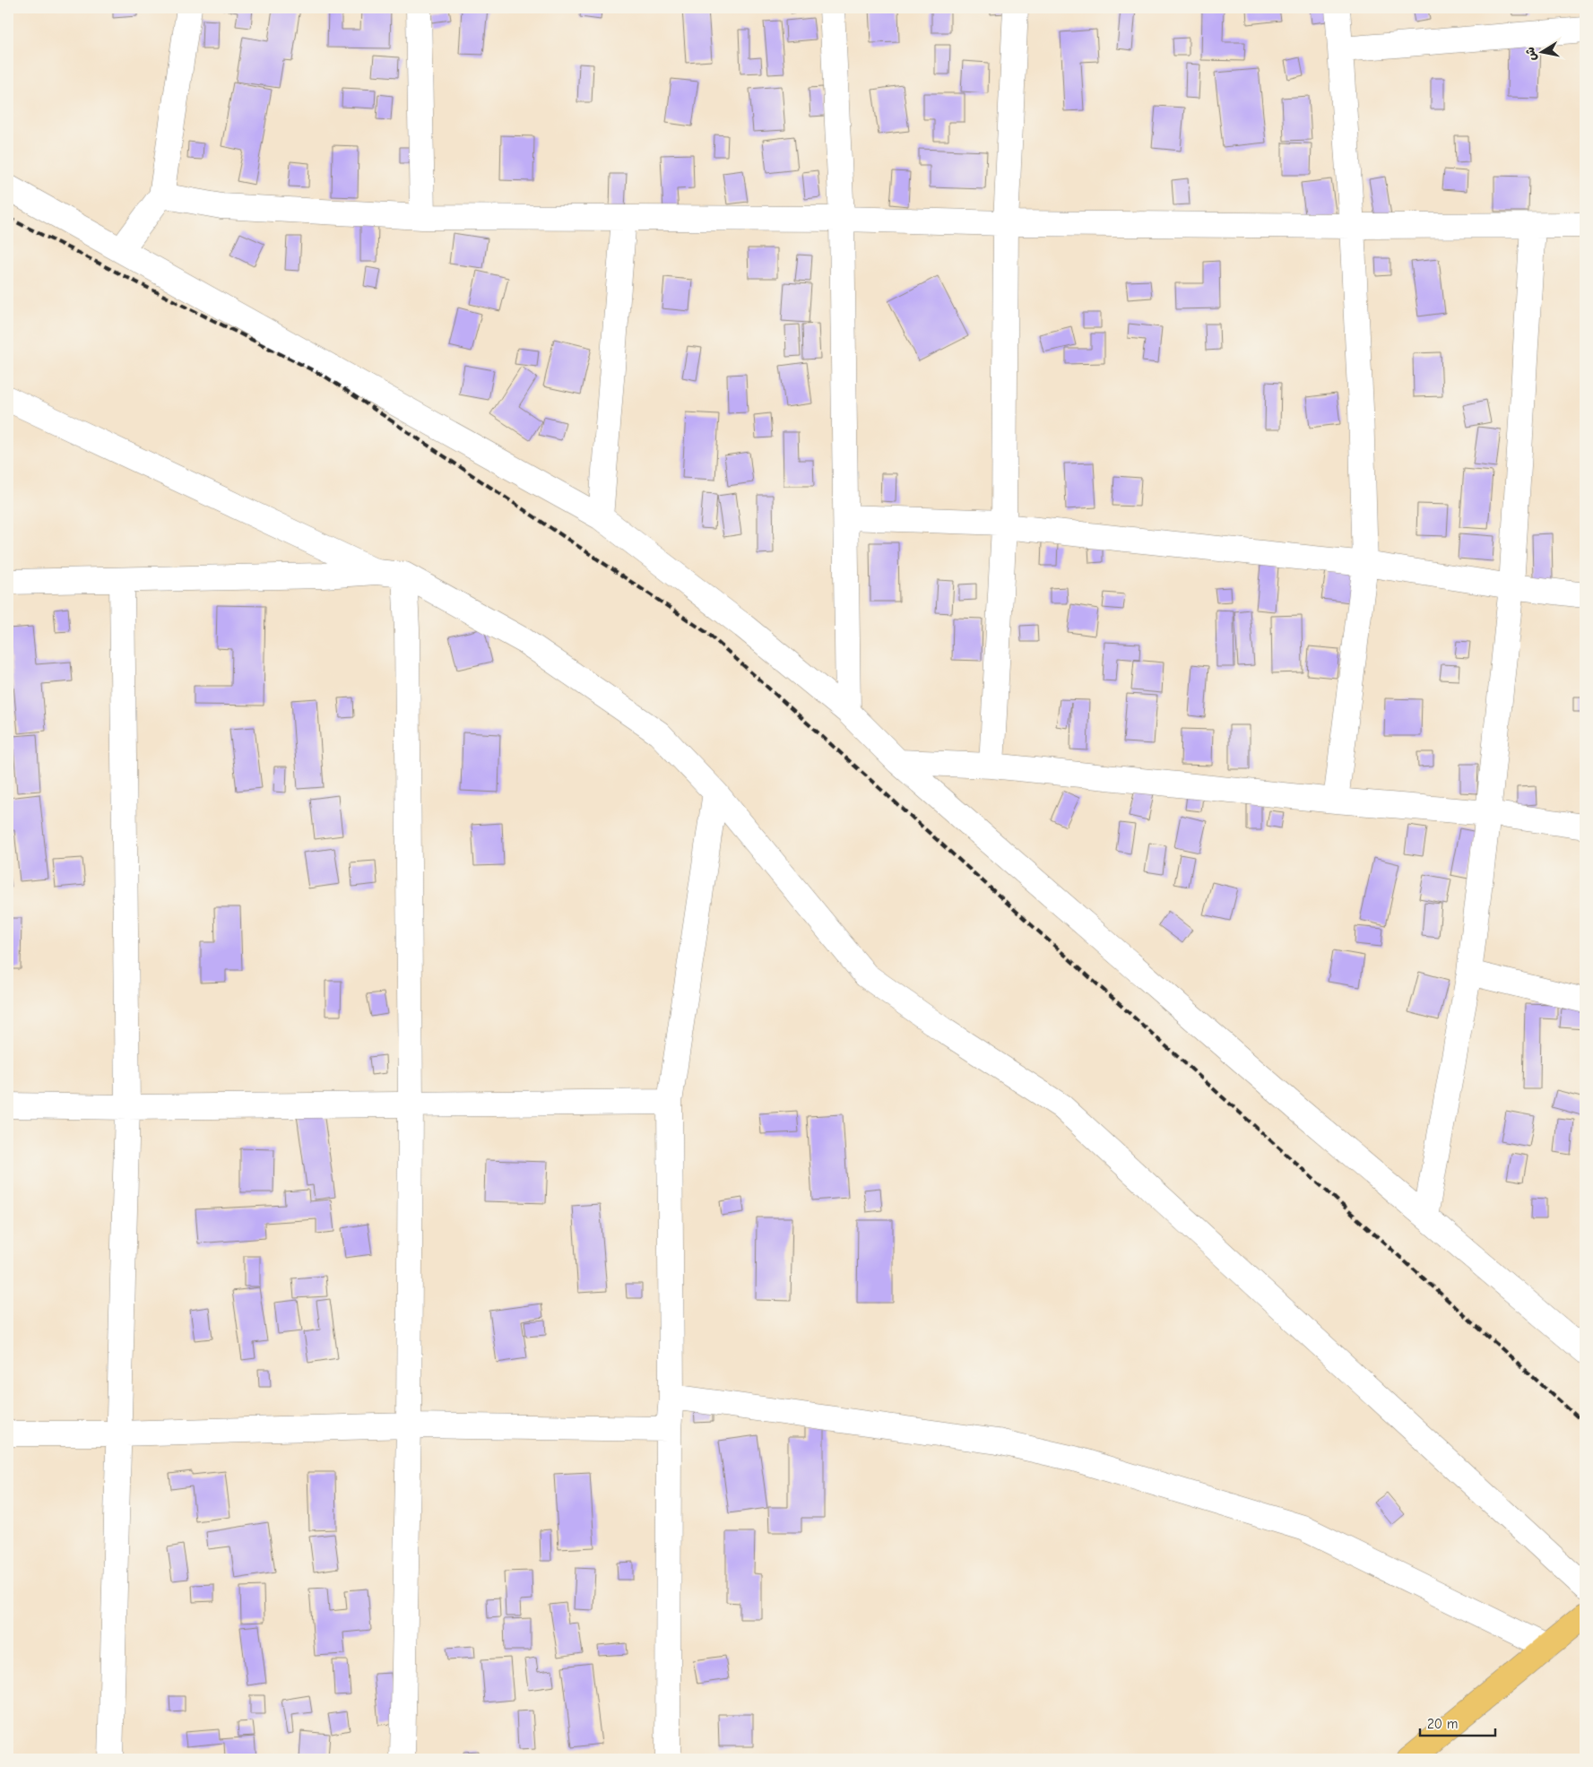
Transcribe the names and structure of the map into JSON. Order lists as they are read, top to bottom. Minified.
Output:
{"scale_bar":"20 m","north":"left"}
